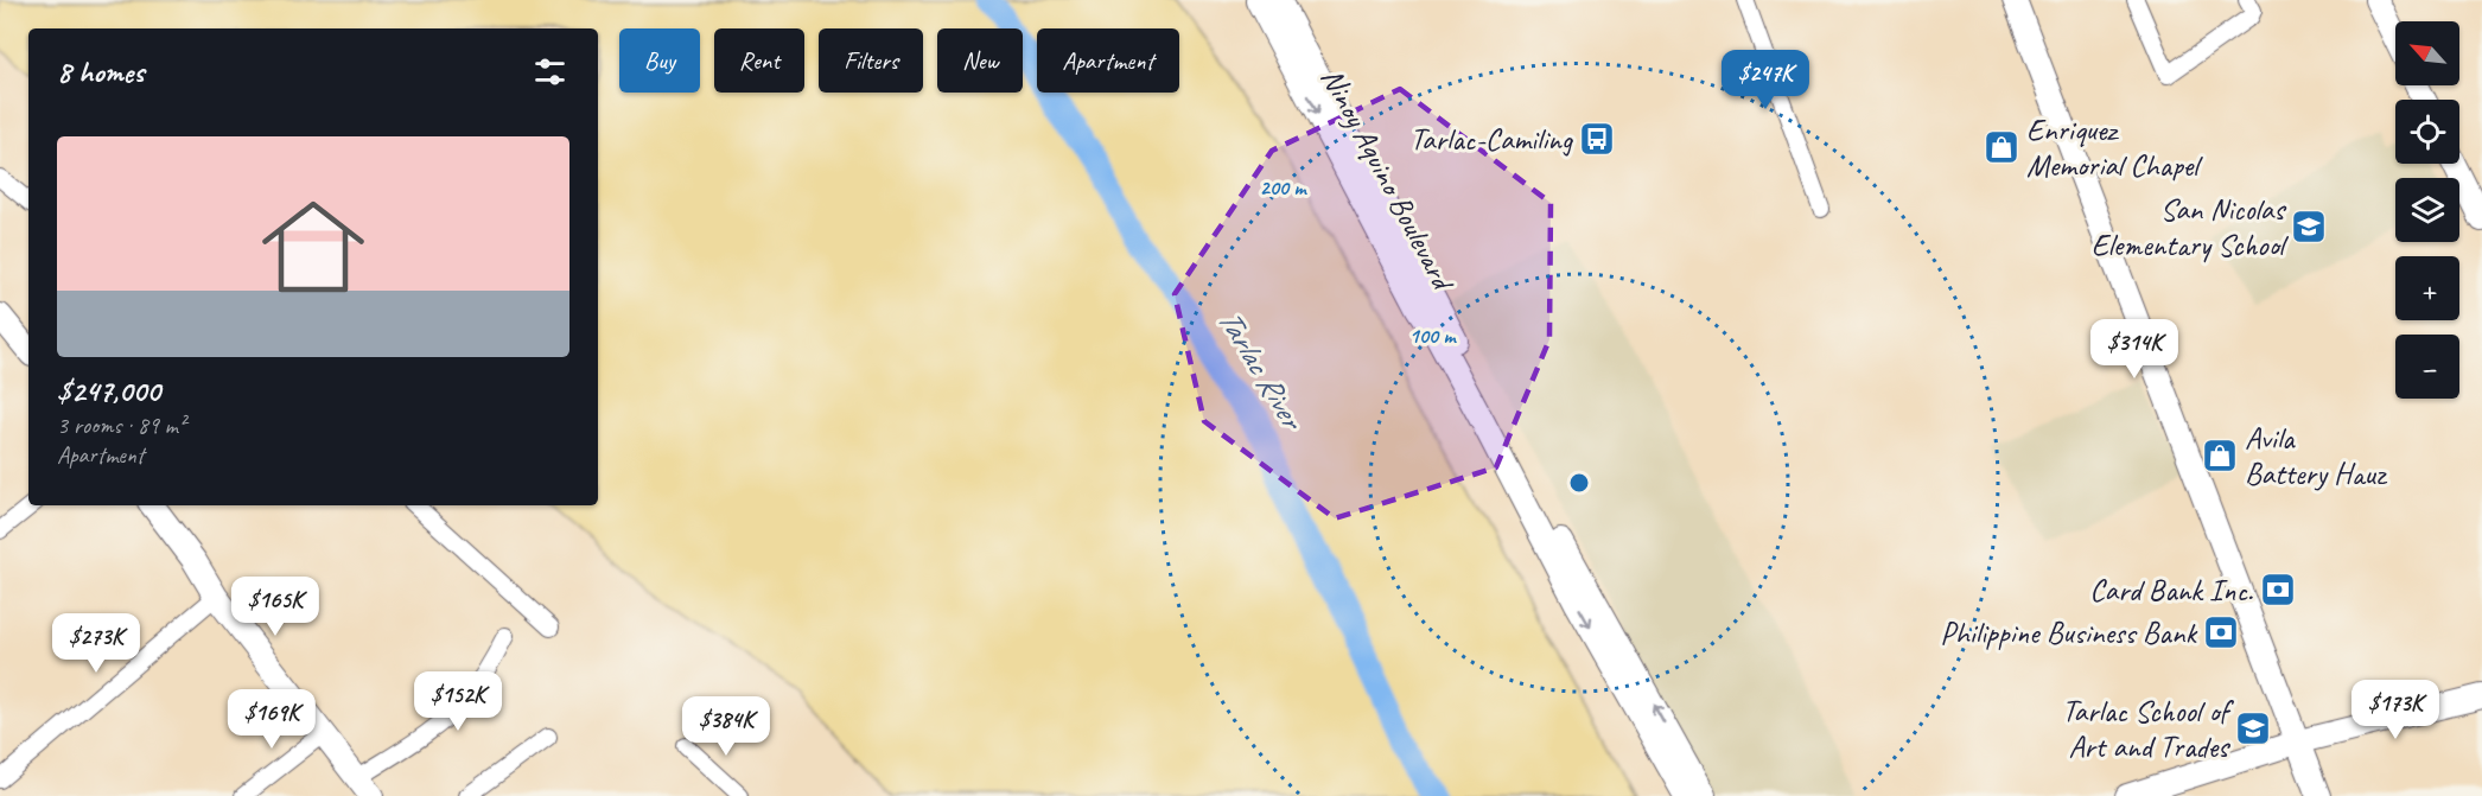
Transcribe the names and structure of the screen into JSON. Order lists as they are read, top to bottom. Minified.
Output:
{"streets":{"main road":["Ninoy Aquino Boulevard"]},"water":["Tarlac River"],"places":{"bus stop":["Tarlac-Camiling"],"shop":["Enriquez Memorial Chapel","Avila Battery Hauz"],"school or university":["San Nicolas Elementary School","Tarlac School of Art and Trades"],"bank":["Card Bank Inc.","Philippine Business Bank"]},"north":"top left","page":{"map_buttons":["+","−"],"chip":["Buy","Rent","Filters","New","Apartment"],"heading":"8 homes","price":["$247K","$314K","$165K","$273K","$152K","$173K","$169K","$384K"],"list":[{"name":"$247,000","note":"3 rooms · 89 m² · Apartment"}]},"rings":["200 m","100 m"]}
